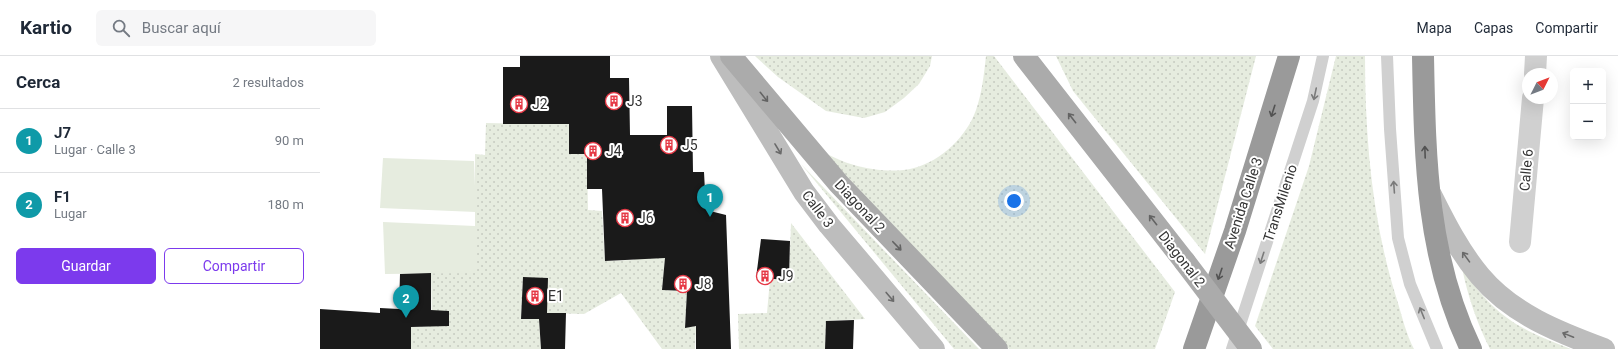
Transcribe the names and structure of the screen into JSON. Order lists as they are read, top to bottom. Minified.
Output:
{"streets":{"highway":["Avenida Calle 3"],"main road":["Diagonal 2"],"street":["Calle 6","Calle 3"],"lane":["TransMilenio"]},"one_way":["Avenida Calle 3","TransMilenio","Calle 3"],"places":{"building":["J3","J2","J5","J4","J6","J9","J8","E1"]},"north":"top right","page":{"header":"Kartio","search":"Buscar aquí","nav":["Mapa","Capas","Compartir"],"heading":["Cerca","2 resultados"],"map_buttons":["+","−"],"list":[{"mark":"1","name":"J7","note":"Lugar · Calle 3","value":"90 m"},{"mark":"2","name":"F1","note":"Lugar","value":"180 m"}],"pins":["1","2"],"buttons":["Guardar","Compartir"]}}
